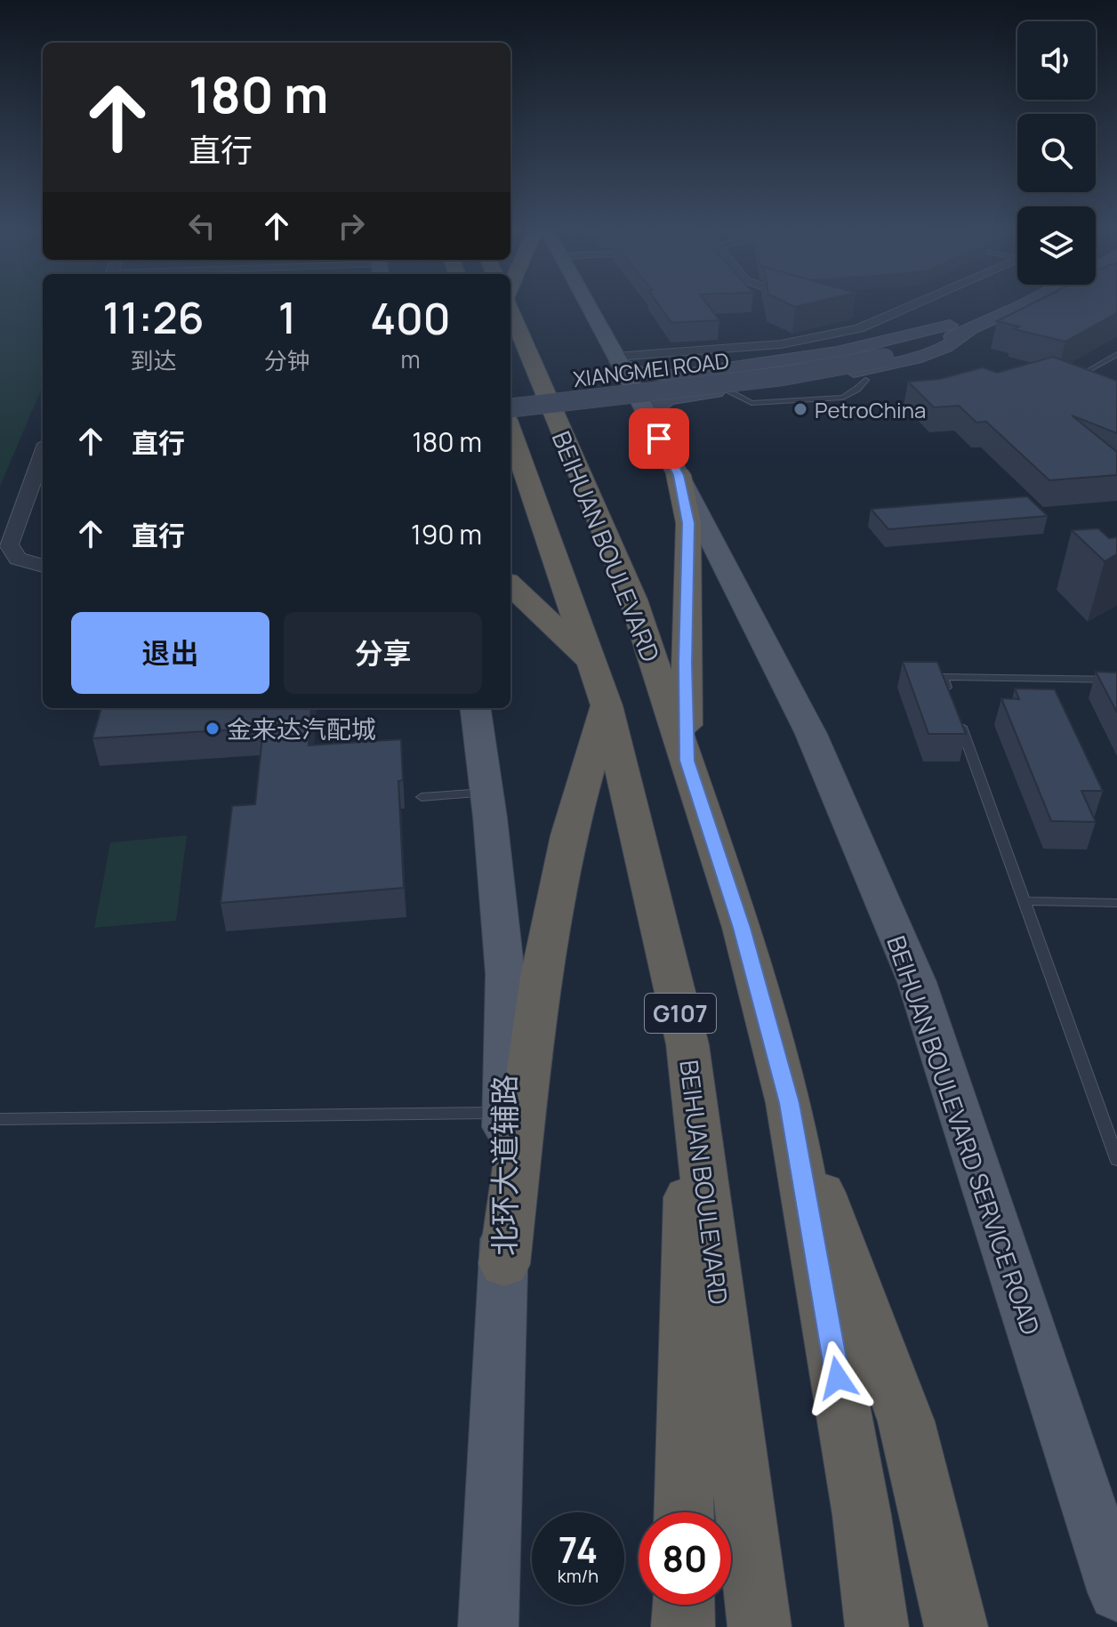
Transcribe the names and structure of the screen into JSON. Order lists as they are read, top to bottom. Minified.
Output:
{"streets":{"highway":["BEIHUAN BOULEVARD","G107"],"main road":["XIANGMEI ROAD","BEIHUAN BOULEVARD SERVICE ROAD","北环大道辅路"]},"places":["PetroChina","金来达汽配城"],"page":{"turn":["180 m","直行"],"eta":["11:26","到达","1","分钟","400","m"],"list":[{"name":"直行","value":"180 m"},{"name":"直行","value":"190 m"}],"buttons":["退出","分享"],"speed":"74 km/h","limit":"80"}}
